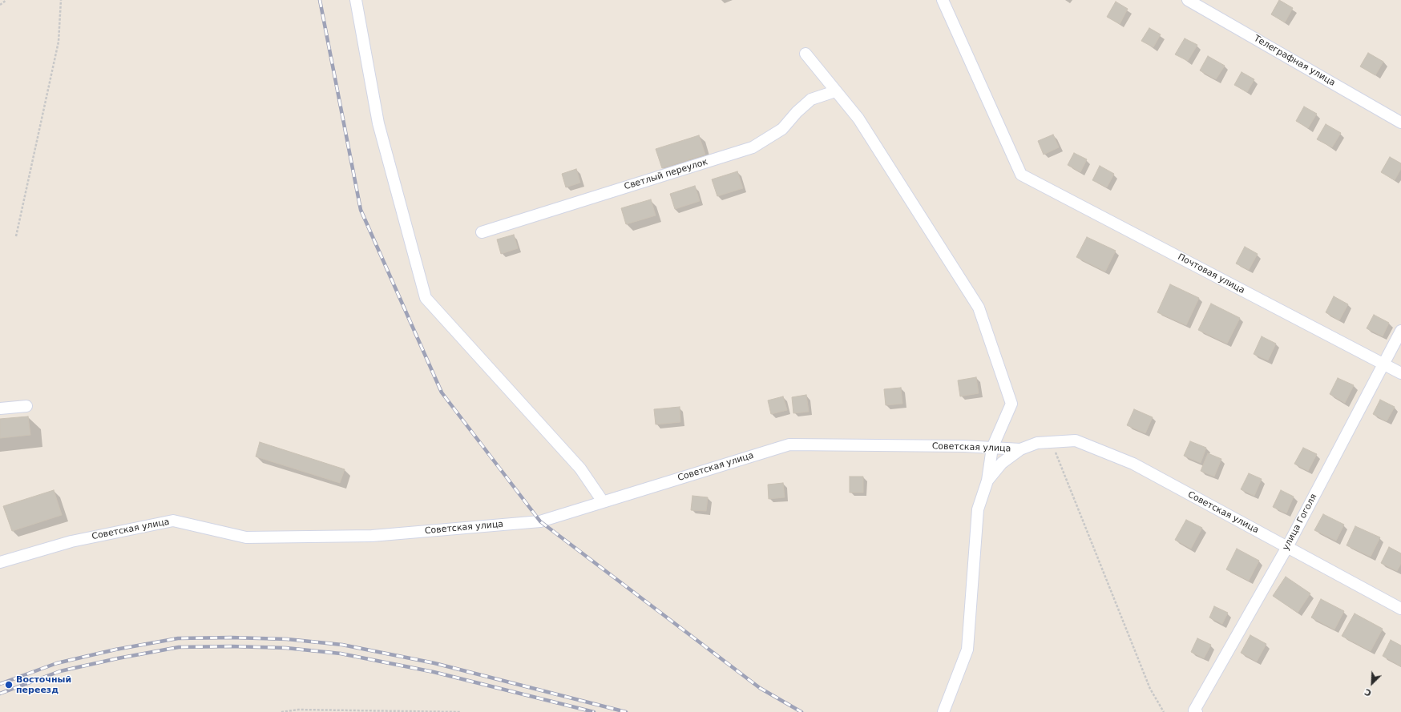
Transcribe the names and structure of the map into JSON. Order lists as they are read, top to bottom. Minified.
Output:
{"streets":{"street":["Телеграфная улица","Светлый переулок","Почтовая улица","Советская улица","улица Гоголя"]},"crossings":[["Почтовая улица","улица Гоголя"],["Советская улица","улица Гоголя"]],"places":["Восточный переезд"],"north":"bottom left"}
